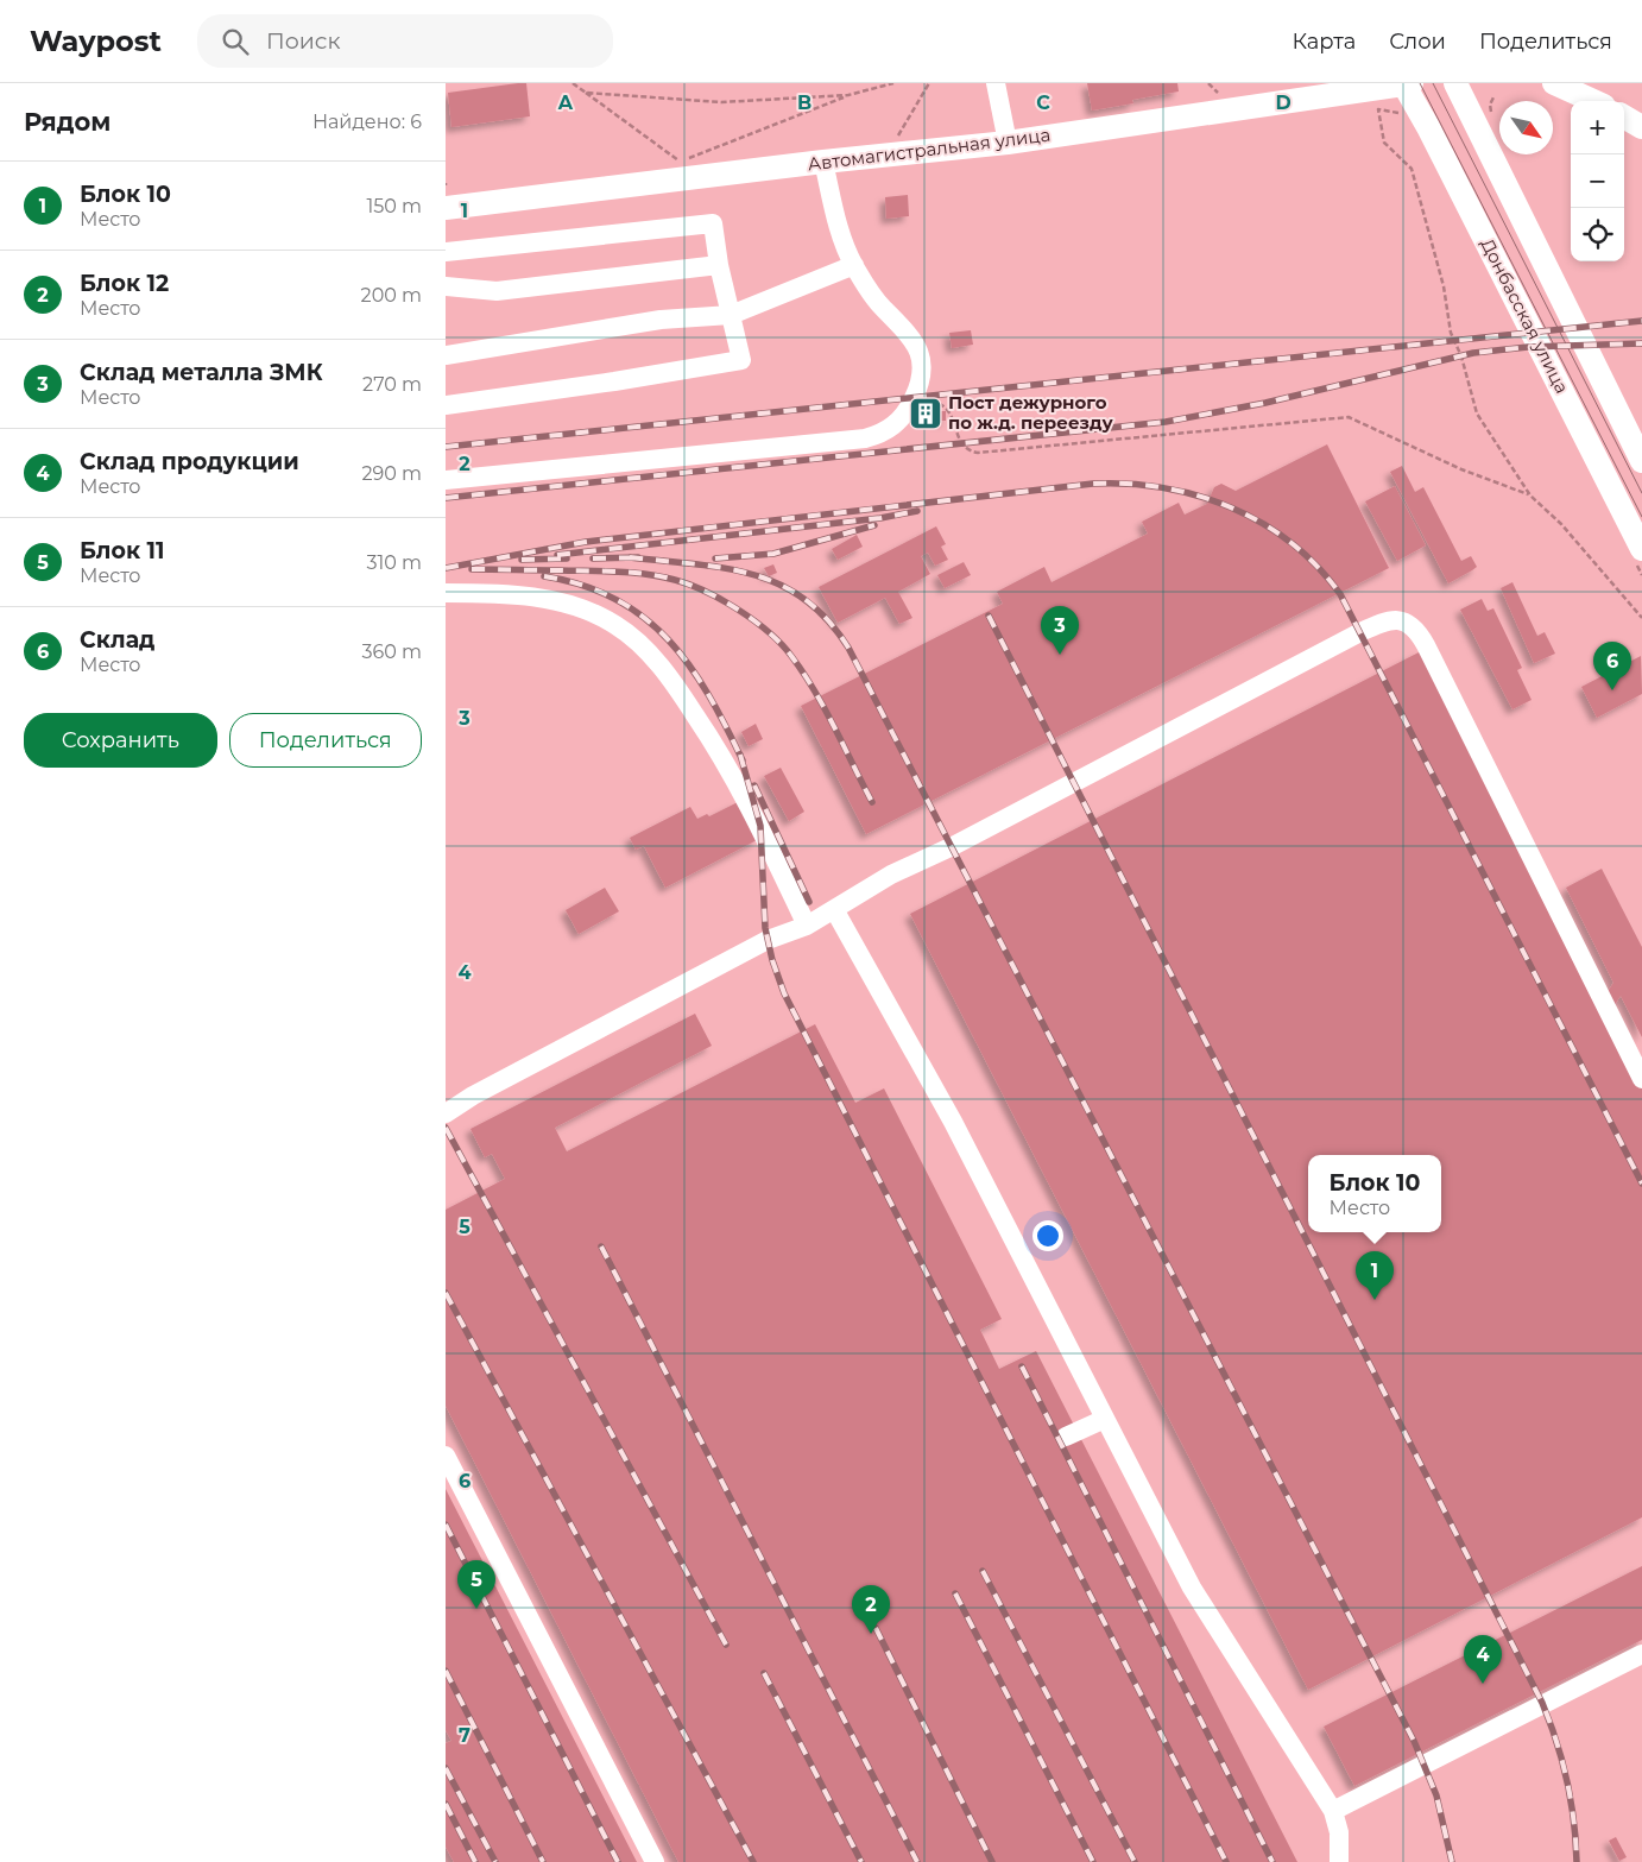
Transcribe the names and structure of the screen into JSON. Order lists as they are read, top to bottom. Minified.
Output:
{"streets":{"main road":["Автомагистральная улица","Донбасская улица"]},"crossings":[["Автомагистральная улица","Донбасская улица"]],"places":{"building":["Пост дежурного по ж.д. переезду"]},"north":"bottom right","page":{"header":"Waypost","search":"Поиск","nav":["Карта","Слои","Поделиться"],"heading":["Рядом","Найдено: 6"],"map_buttons":["+","−"],"list":[{"mark":"1","name":"Блок 10","note":"Место","value":"150 m"},{"mark":"2","name":"Блок 12","note":"Место","value":"200 m"},{"mark":"3","name":"Склад металла ЗМК","note":"Место","value":"270 m"},{"mark":"4","name":"Склад продукции","note":"Место","value":"290 m"},{"mark":"5","name":"Блок 11","note":"Место","value":"310 m"},{"mark":"6","name":"Склад","note":"Место","value":"360 m"}],"pins":["3","6","1","5","2","4"],"buttons":["Сохранить","Поделиться"],"popup":["Блок 10","Место"]},"grid":{"columns":["A","B","C","D"],"rows":["1","2","3","4","5","6","7"]}}
